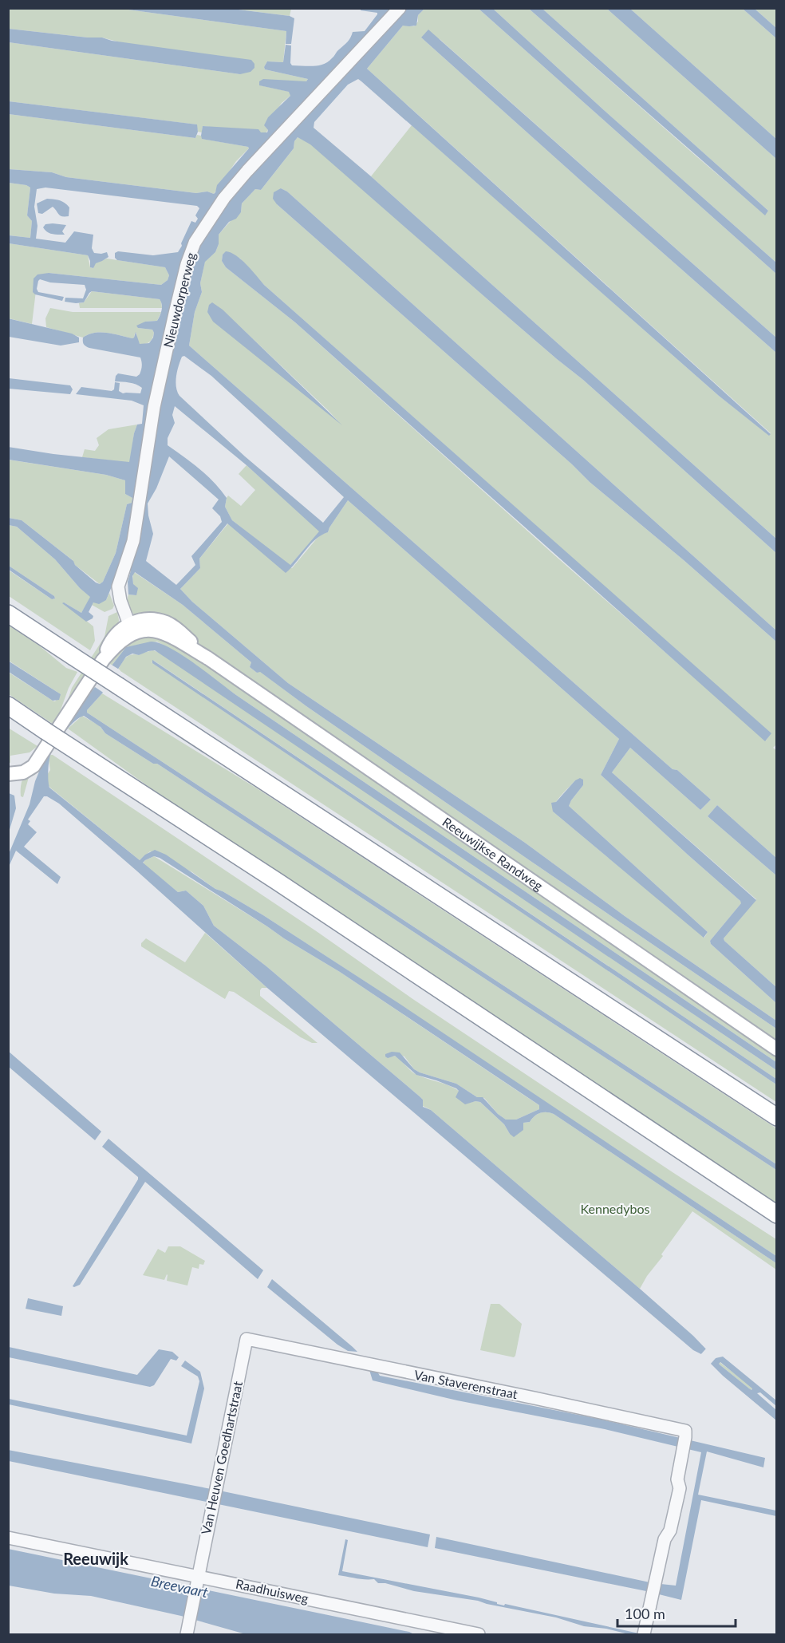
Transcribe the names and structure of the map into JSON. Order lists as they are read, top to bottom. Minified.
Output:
{"streets":{"main road":["Reeuwijkse Randweg"],"street":["Nieuwdorperweg","Van Staverenstraat","Van Heuven Goedhartstraat","Raadhuisweg"]},"crossings":[["Nieuwdorperweg","Reeuwijkse Randweg"],["Van Staverenstraat","Van Heuven Goedhartstraat"],["Van Heuven Goedhartstraat","Raadhuisweg"]],"districts":["Reeuwijk"],"water":["Breevaart"],"parks":["Kennedybos"],"scale_bar":"100 m"}
